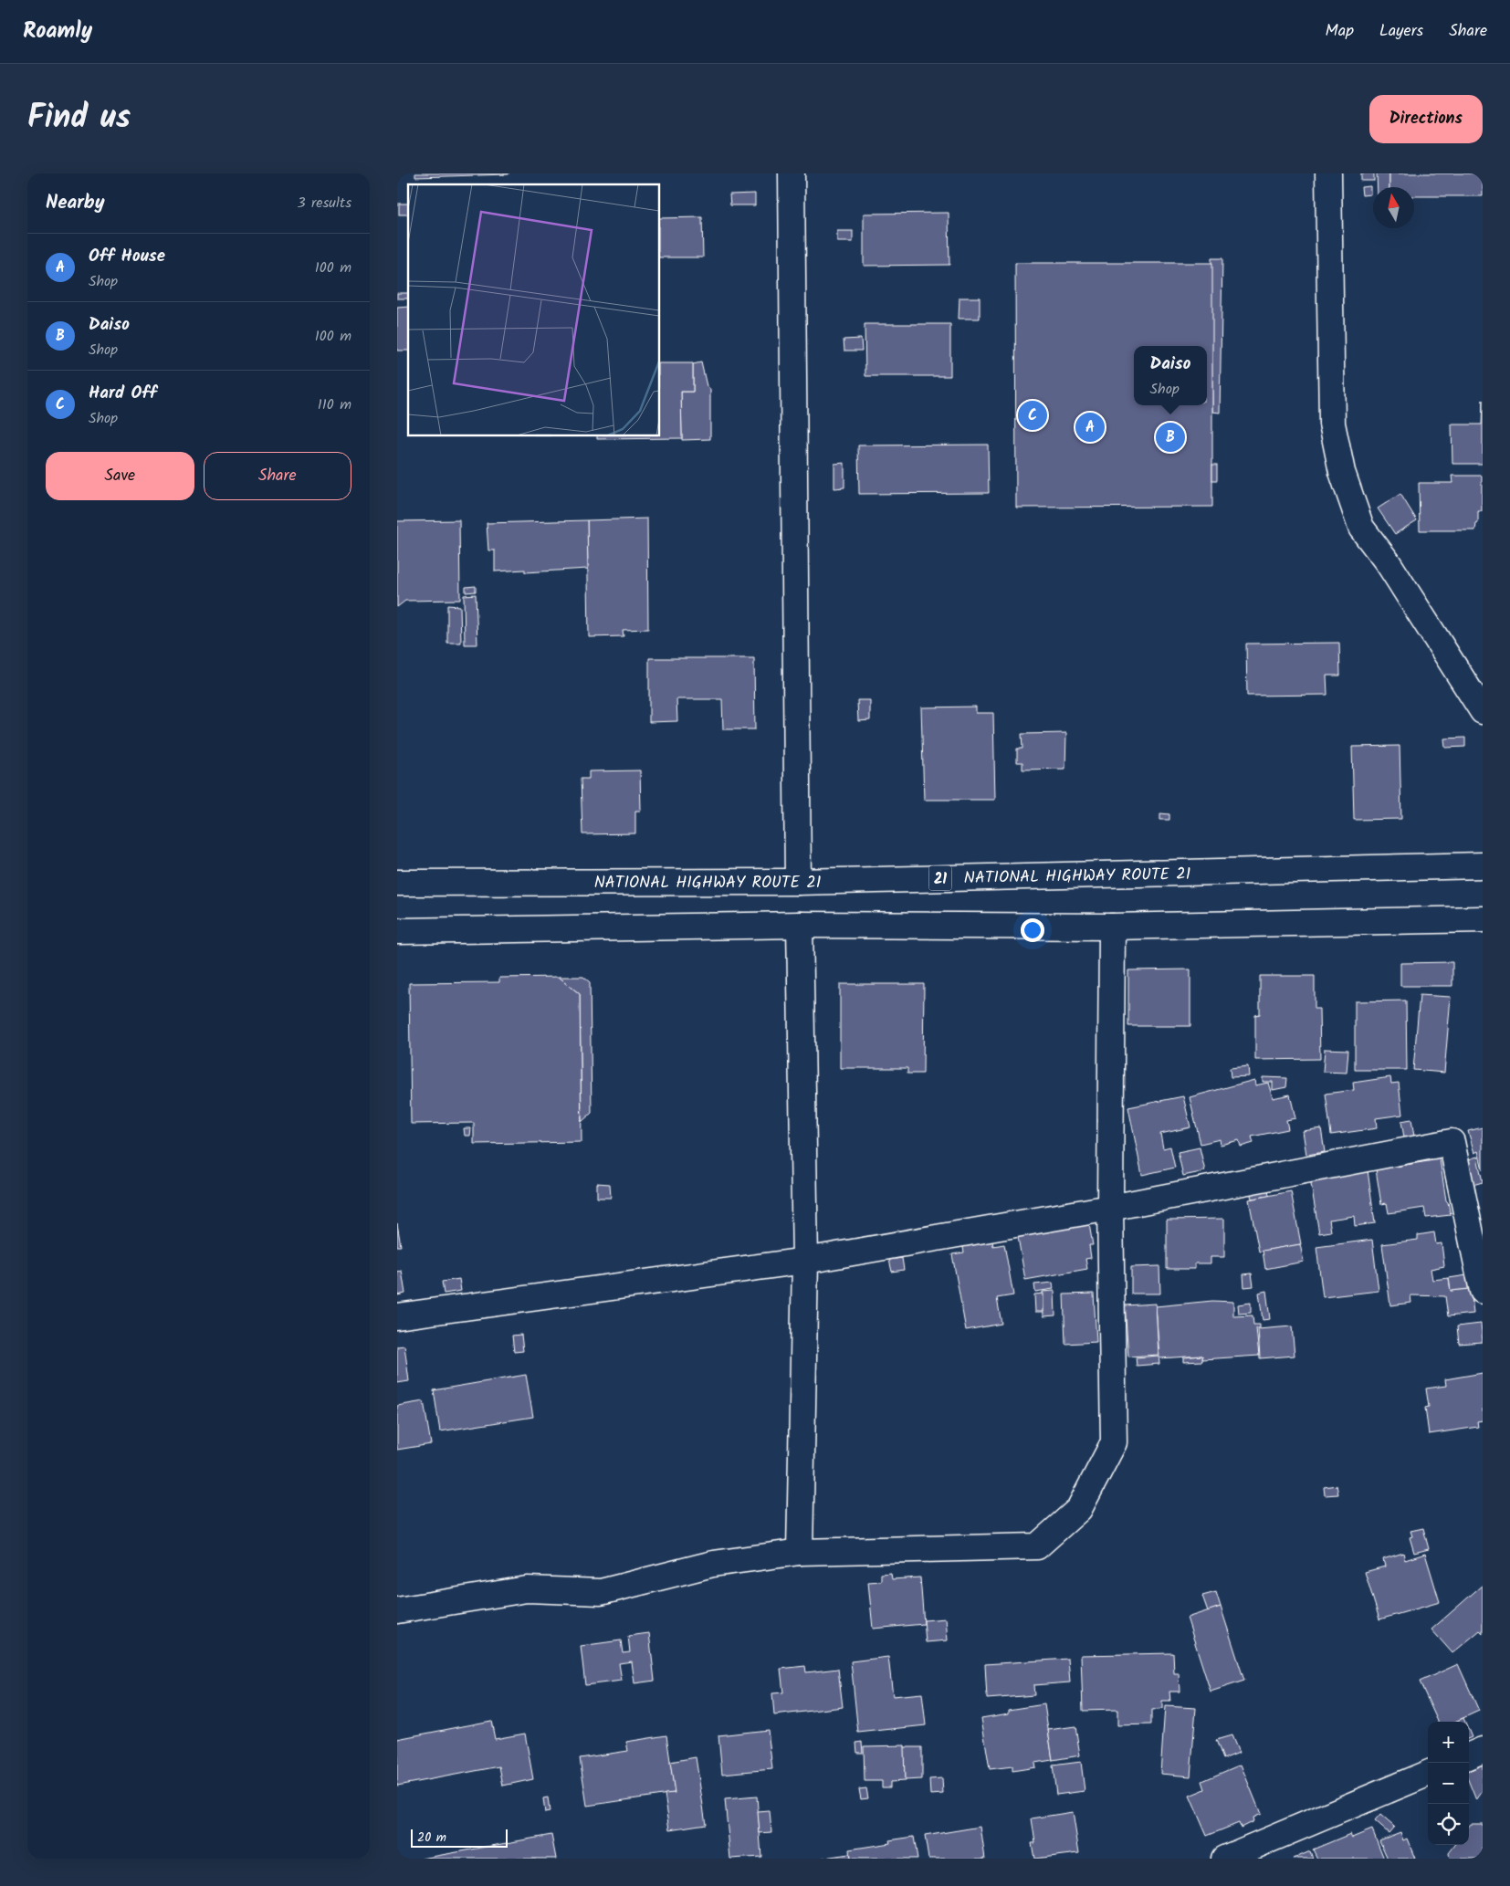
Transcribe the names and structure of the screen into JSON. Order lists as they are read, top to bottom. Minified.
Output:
{"streets":{"main road":["NATIONAL HIGHWAY ROUTE 21","21"]},"scale_bar":"20 m","north":"top","page":{"header":"Roamly","nav":["Map","Layers","Share"],"title":"Find us","buttons":["Directions",["Save","Share"]],"heading":["Nearby","3 results"],"list":[{"mark":"A","name":"Off House","note":"Shop","value":"100 m"},{"mark":"B","name":"Daiso","note":"Shop","value":"100 m"},{"mark":"C","name":"Hard Off","note":"Shop","value":"110 m"}],"popup":["Daiso","Shop"],"pins":["C","A","B"],"map_buttons":["+","−"],"scale":"20 m"}}
